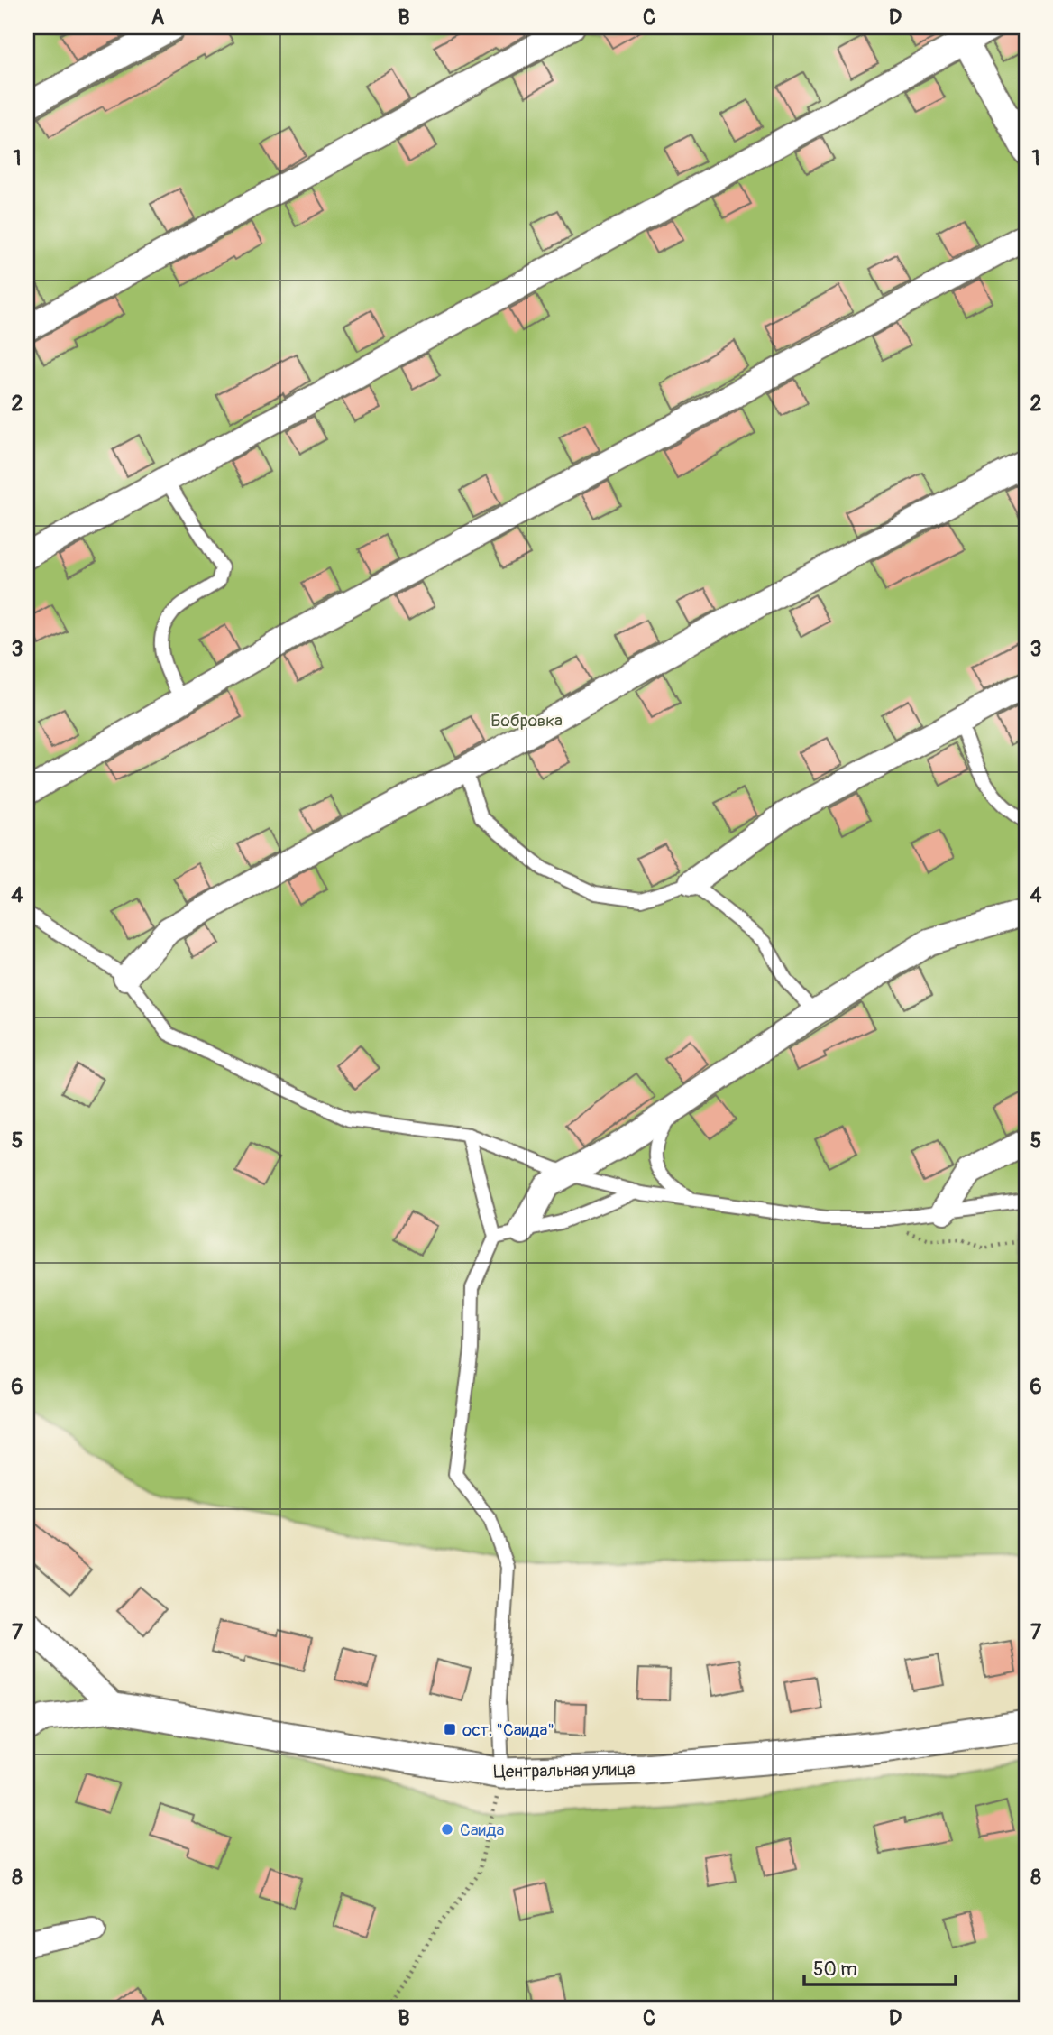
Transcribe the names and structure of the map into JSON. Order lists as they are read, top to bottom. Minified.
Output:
{"streets":{"street":["Центральная улица"]},"parks":["Бобровка"],"places":{"transit":["ост. \"Саида\""],"other":["Саида"]},"scale_bar":"50 m","grid":{"columns":["A","B","C","D"],"rows":["1","2","3","4","5","6","7","8"]}}
